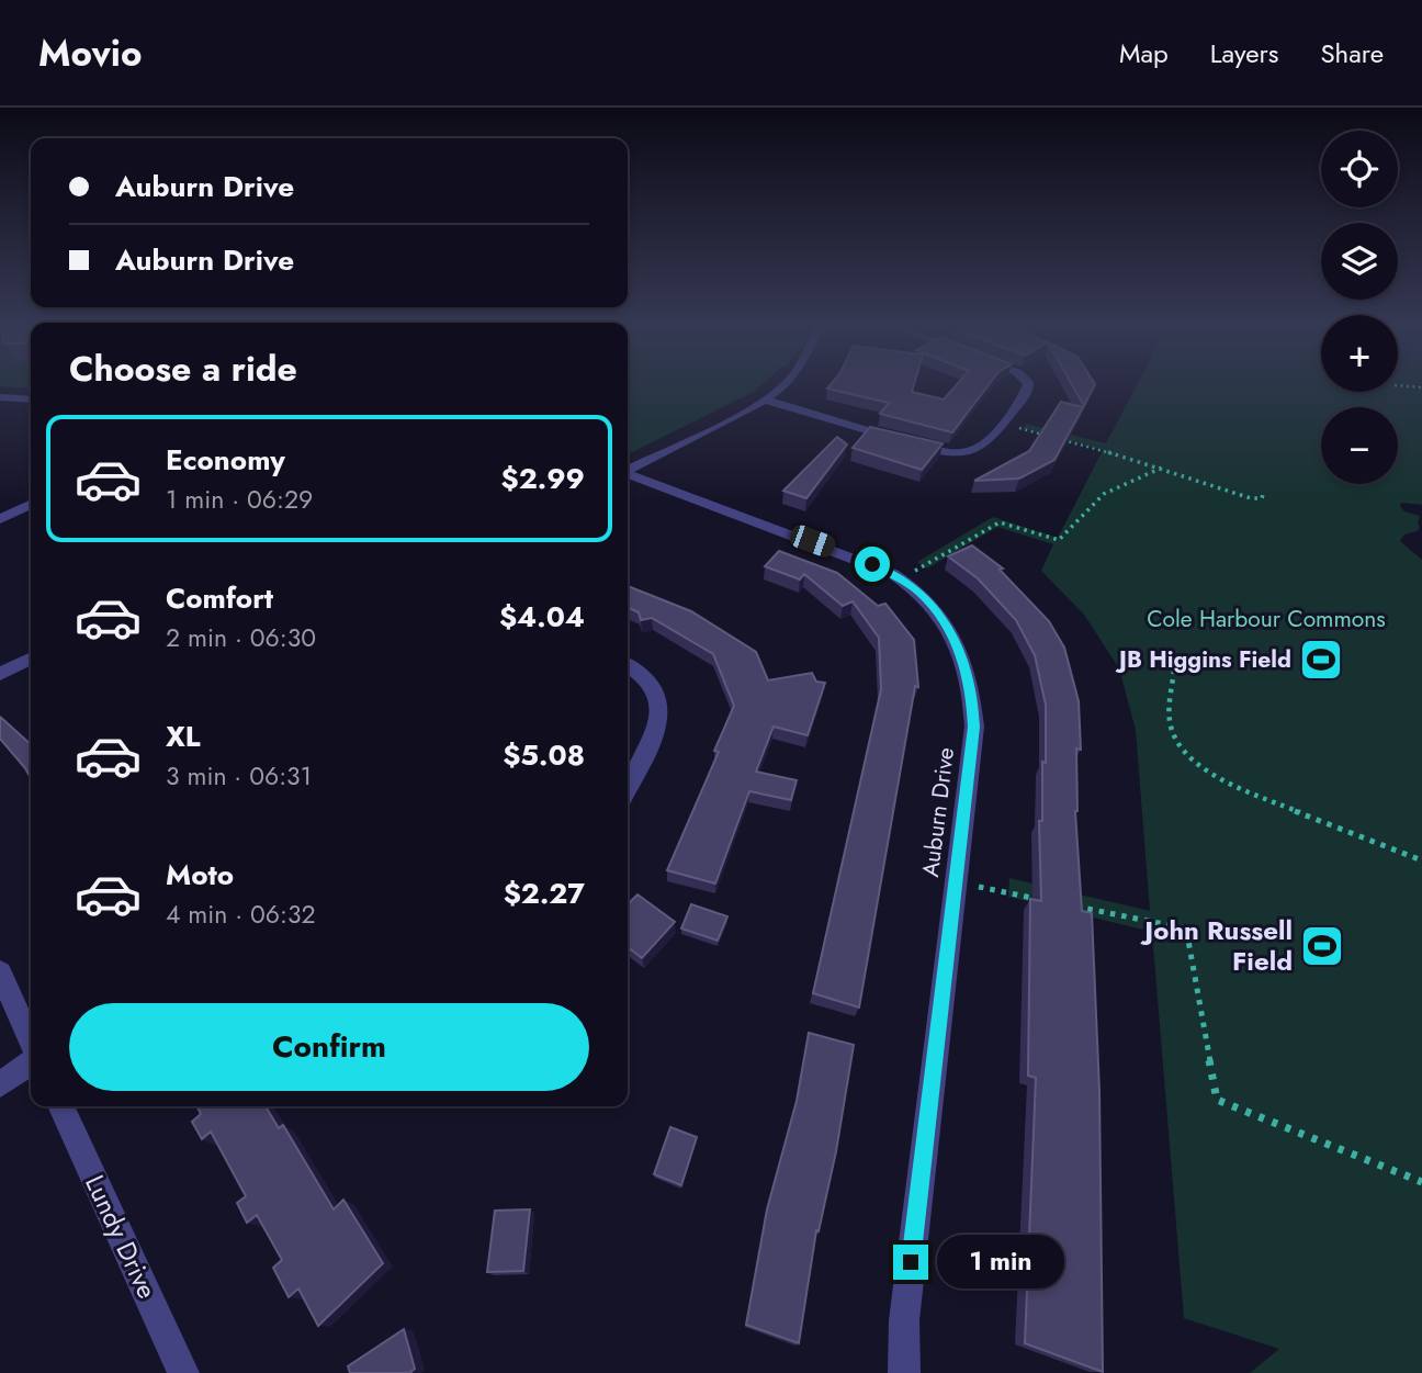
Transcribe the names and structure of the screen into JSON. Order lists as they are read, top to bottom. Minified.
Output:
{"streets":{"street":["Auburn Drive","Lundy Drive"]},"parks":["Cole Harbour Commons"],"places":{"sports":["JB Higgins Field","John Russell Field"]},"page":{"header":"Movio","nav":["Map","Layers","Share"],"map_buttons":["+","−"],"banner":["Auburn Drive","Auburn Drive"],"heading":"Choose a ride","list":[{"name":"Economy","note":"1 min · 06:29","value":"$2.99"},{"name":"Comfort","note":"2 min · 06:30","value":"$4.04"},{"name":"XL","note":"3 min · 06:31","value":"$5.08"},{"name":"Moto","note":"4 min · 06:32","value":"$2.27"}],"buttons":"Confirm","bubble":"1 min"}}
